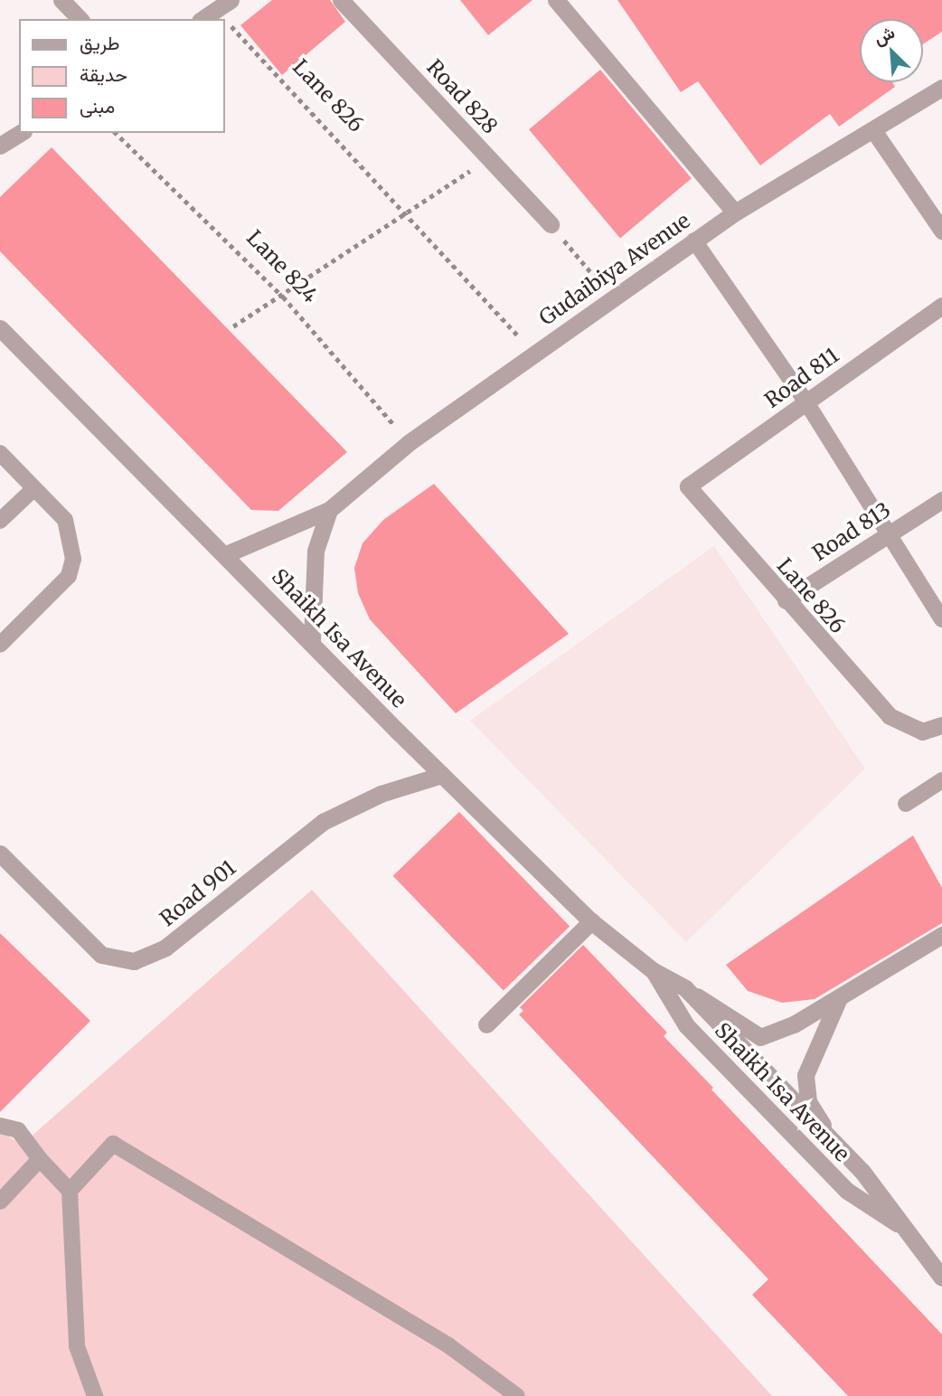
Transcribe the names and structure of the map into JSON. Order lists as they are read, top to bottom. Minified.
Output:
{"streets":{"street":["Lane 826","Road 828","Gudaibiya Avenue","Road 811","Road 813","Shaikh Isa Avenue","Road 901"],"path":["Lane 824"]},"crossings":[["Lane 826","Gudaibiya Avenue"],["Lane 826","Road 811"],["Lane 826","Road 813"],["Lane 824","Gudaibiya Avenue"],["Shaikh Isa Avenue","Road 901"]],"legend":["طريق","حديقة","مبنى"],"north":"top left"}
